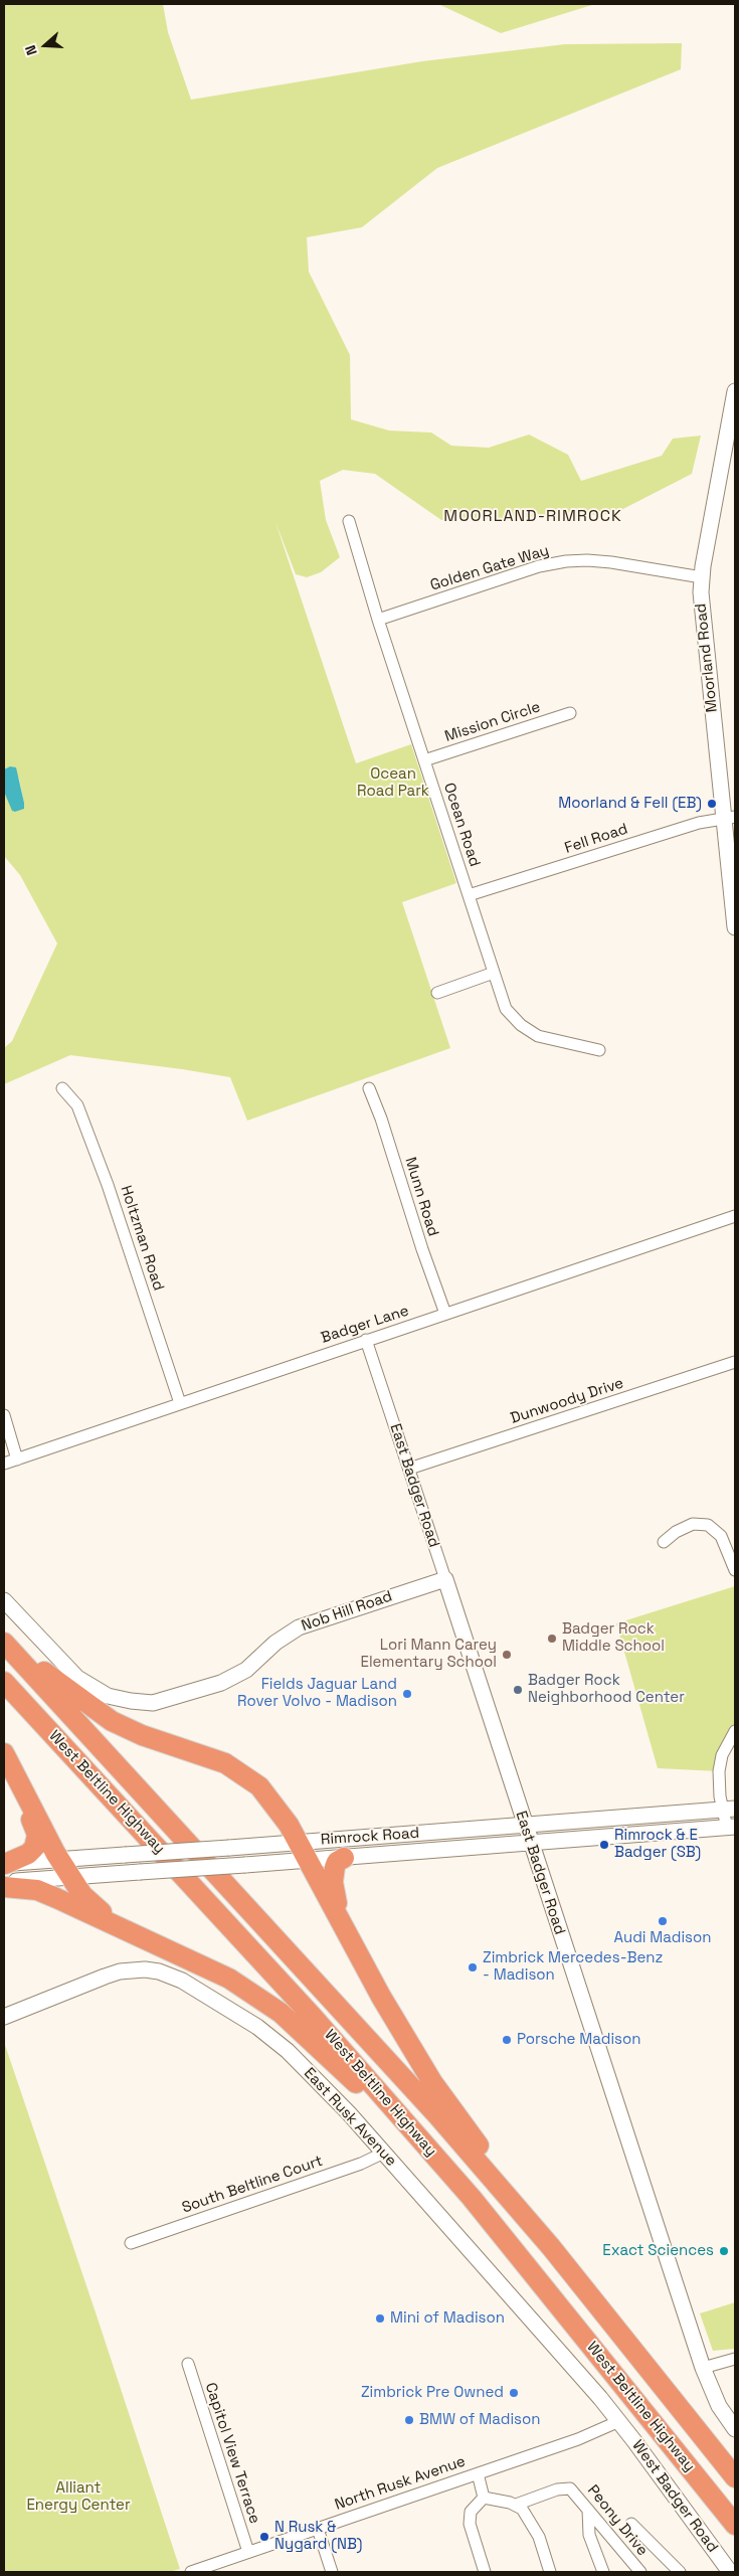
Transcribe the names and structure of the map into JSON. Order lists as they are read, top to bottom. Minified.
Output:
{"streets":{"highway":["West Beltline Highway"],"street":["Golden Gate Way","Moorland Road","Mission Circle","Ocean Road","Fell Road","Munn Road","Holtzman Road","Badger Lane","Dunwoody Drive","East Badger Road","Nob Hill Road","Rimrock Road","East Rusk Avenue","South Beltline Court","Capitol View Terrace","North Rusk Avenue","West Badger Road","Peony Drive"]},"crossings":[["Golden Gate Way","Moorland Road"],["Golden Gate Way","Ocean Road"],["Moorland Road","Fell Road"],["Mission Circle","Ocean Road"],["Ocean Road","Fell Road"],["Munn Road","Badger Lane"],["Holtzman Road","Badger Lane"],["Badger Lane","East Badger Road"],["Dunwoody Drive","East Badger Road"],["East Badger Road","Nob Hill Road"],["East Badger Road","Rimrock Road"],["East Rusk Avenue","South Beltline Court"],["East Rusk Avenue","North Rusk Avenue"],["East Rusk Avenue","West Badger Road"],["Capitol View Terrace","North Rusk Avenue"],["North Rusk Avenue","West Badger Road"]],"districts":["MOORLAND-RIMROCK"],"parks":["Ocean Road Park","Alliant Energy Center"],"places":["Moorland & Fell (EB)","Badger Rock Middle School","Lori Mann Carey Elementary School","Badger Rock Neighborhood Center","Fields Jaguar Land Rover Volvo - Madison","Rimrock & E Badger (SB)","Audi Madison","Zimbrick Mercedes-Benz - Madison","Porsche Madison","Exact Sciences","Mini of Madison","Zimbrick Pre Owned","BMW of Madison","N Rusk & Nygard (NB)"],"north":"left"}
